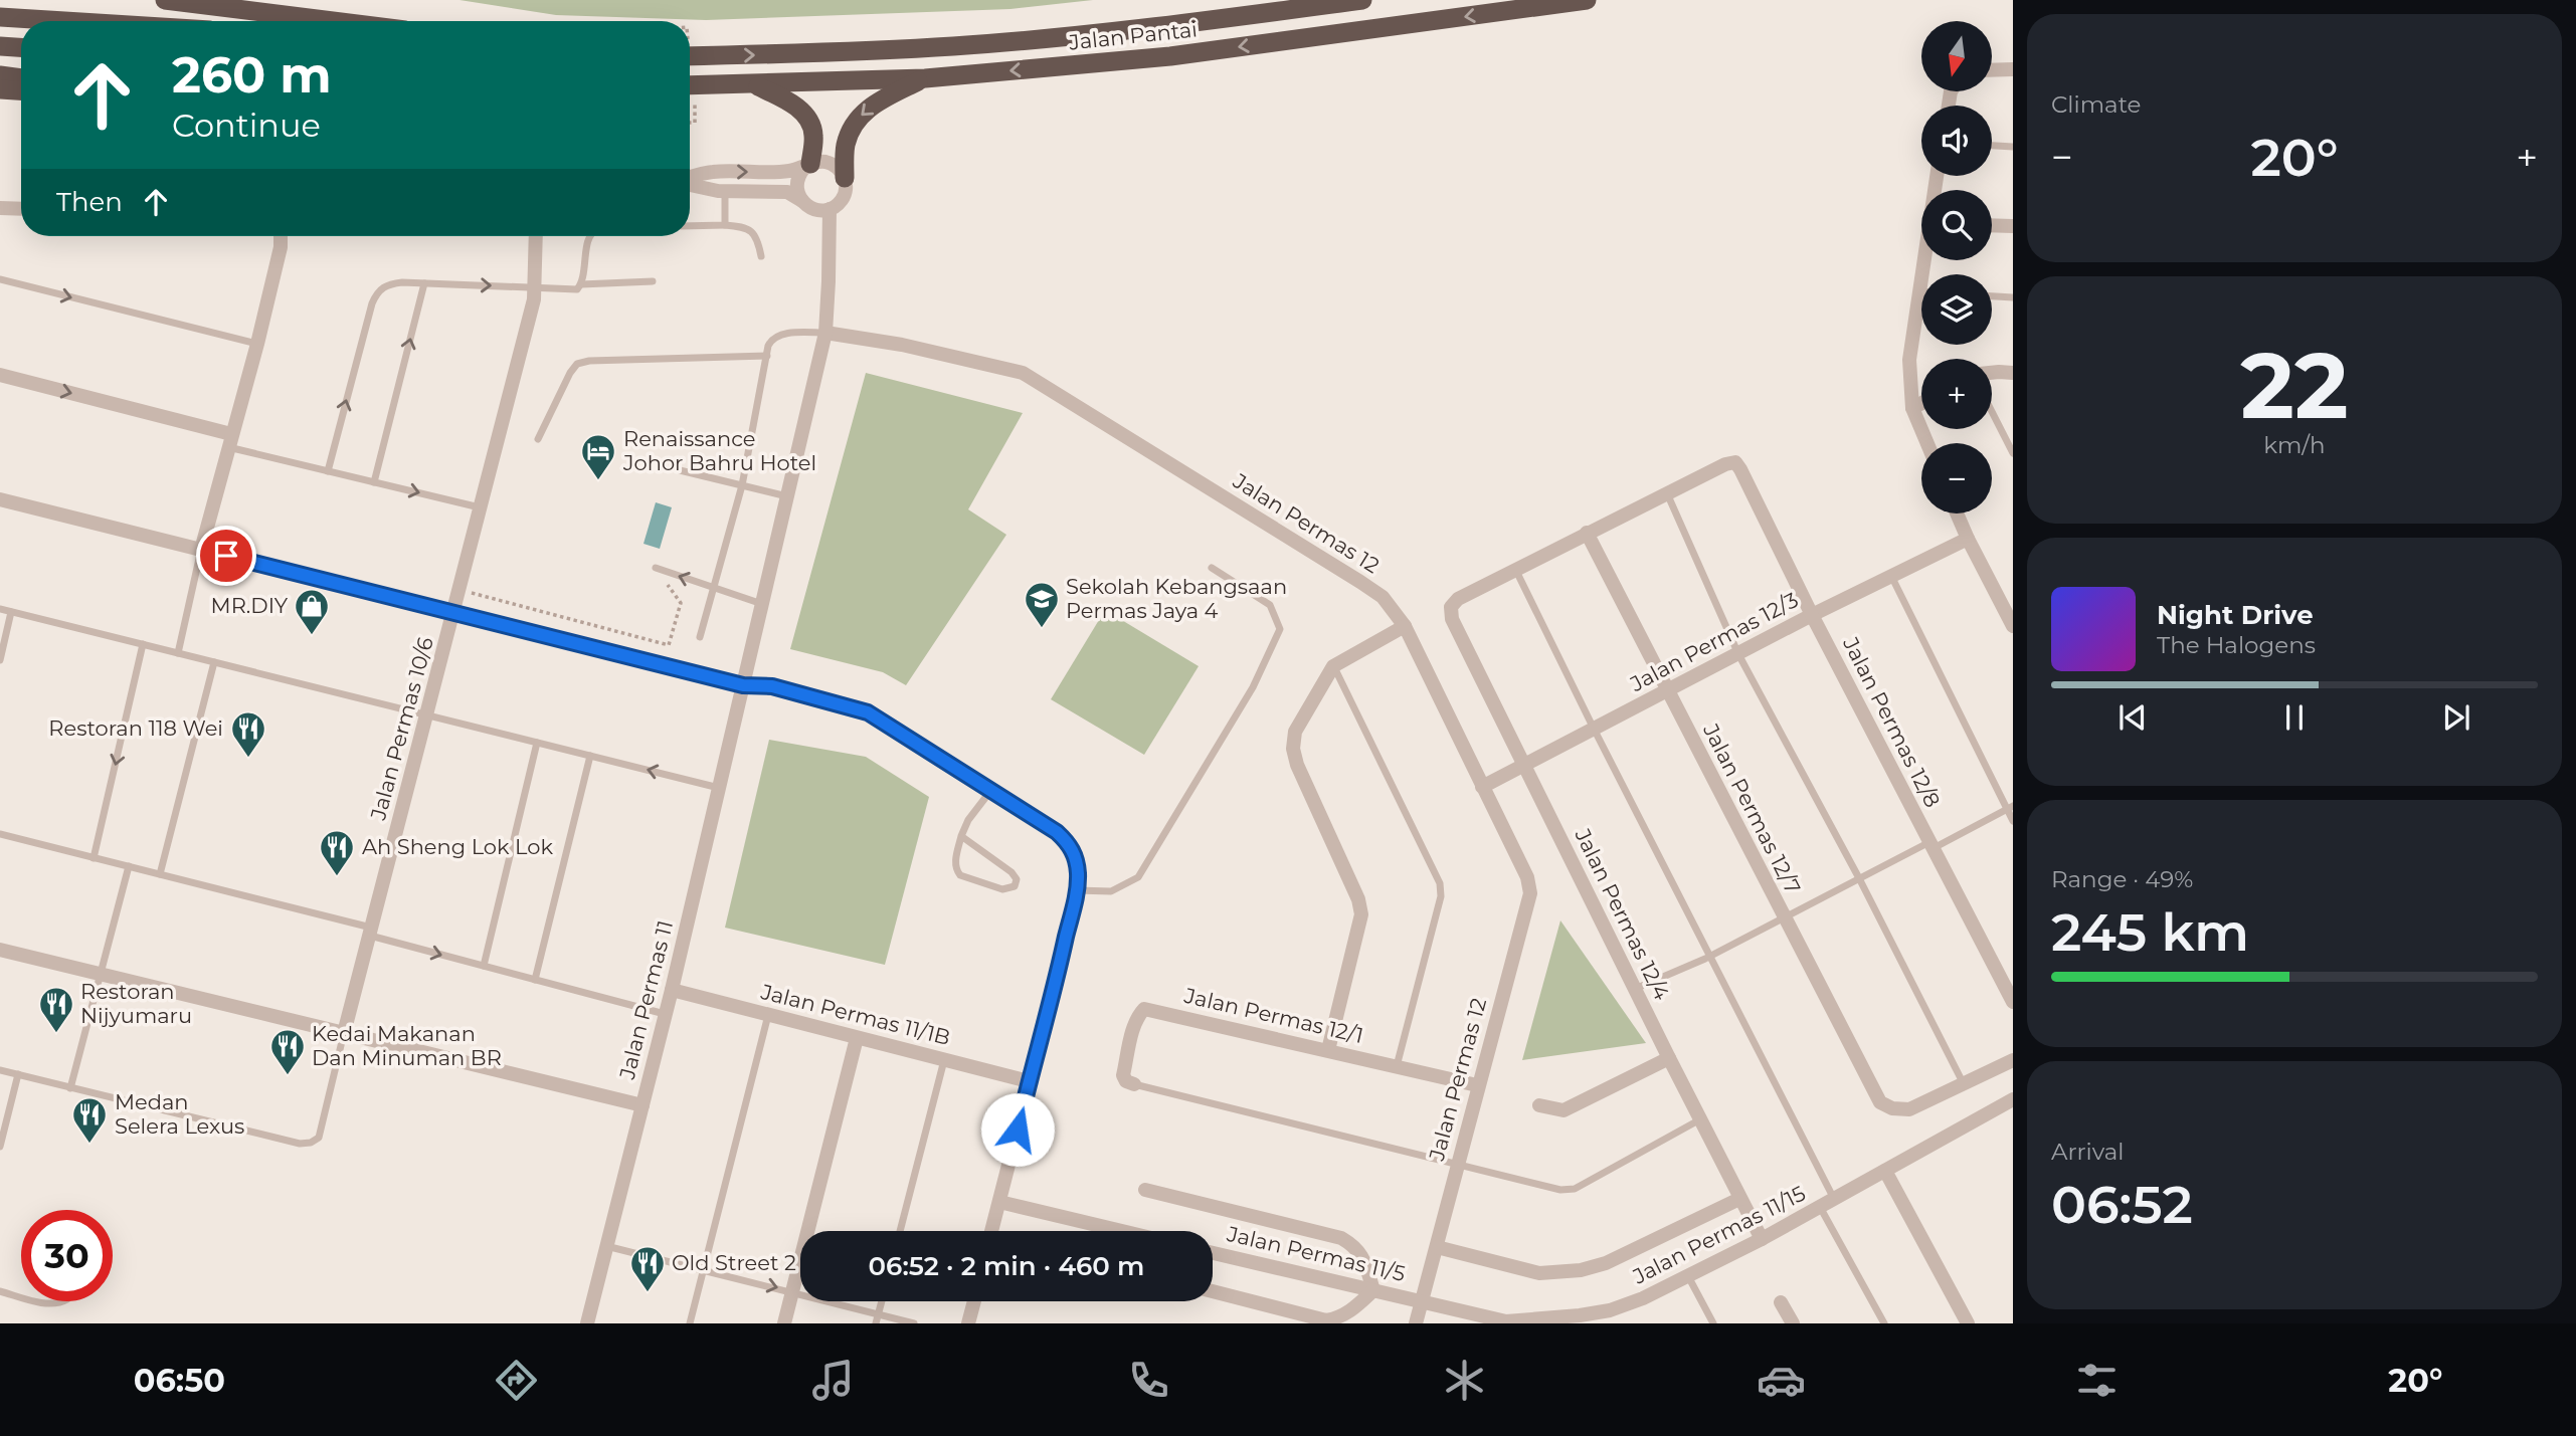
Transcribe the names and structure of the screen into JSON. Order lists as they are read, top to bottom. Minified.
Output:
{"streets":{"highway":["Jalan Pantai"],"street":["Jalan Permas 12","Jalan Permas 12/3","Jalan Permas 12/8","Jalan Permas 10/6","Jalan Permas 12/7","Jalan Permas 12/4","Jalan Permas 11","Jalan Permas 11/1B","Jalan Permas 12/1","Jalan Permas 11/15","Jalan Permas 11/5"]},"crossings":[["Jalan Permas 12","Jalan Permas 12/3"],["Jalan Permas 12","Jalan Permas 11"],["Jalan Permas 12","Jalan Permas 12/1"],["Jalan Permas 12","Jalan Permas 11/15"],["Jalan Permas 12","Jalan Permas 11/5"],["Jalan Permas 12/3","Jalan Permas 12/8"],["Jalan Permas 12/3","Jalan Permas 12/7"],["Jalan Permas 12/3","Jalan Permas 12/4"],["Jalan Permas 12/4","Jalan Permas 11/15"],["Jalan Permas 11","Jalan Permas 11/1B"],["Jalan Permas 11/15","Jalan Permas 11/5"]],"places":{"hotel":["Renaissance Johor Bahru Hotel"],"school or university":["Sekolah Kebangsaan Permas Jaya 4"],"shop":["MR.DIY"],"restaurant":["Restoran 118 Wei","Ah Sheng Lok Lok","Restoran Nijyumaru","Kedai Makanan Dan Minuman BR","Medan Selera Lexus","Old Street 2"]},"north":"bottom","page":{"tile":["Climate",["22","km/h"],["Range · 49%","245 km"],["Arrival","06:52"]],"map_buttons":["+","−"],"turn":["260 m","Continue"],"heat":["−","20°","+"],"then":"Then","song":["Night Drive","The Halogens"],"limit":"30","trip":"06:52 · 2 min · 460 m","tabs":["06:50","20°"]}}
